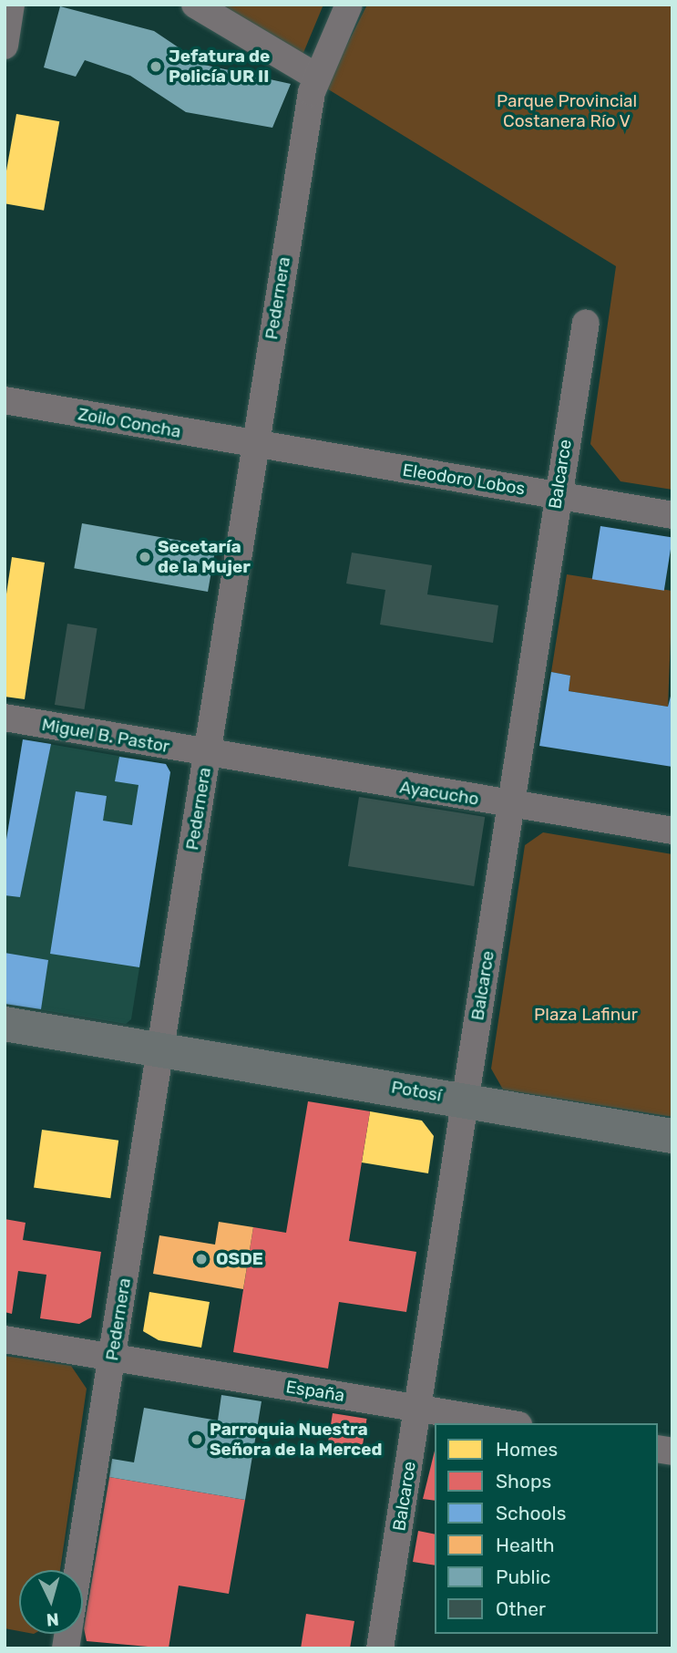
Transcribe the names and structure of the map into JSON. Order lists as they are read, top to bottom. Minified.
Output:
{"streets":{"main road":["Potosí"],"street":["Pedernera","Zoilo Concha","Balcarce","Eleodoro Lobos","Miguel B. Pastor","Ayacucho","España"]},"crossings":[["Pedernera","Zoilo Concha"],["Pedernera","Eleodoro Lobos"],["Pedernera","Miguel B. Pastor"],["Pedernera","Ayacucho"],["Pedernera","Potosí"],["Pedernera","España"],["Zoilo Concha","Eleodoro Lobos"],["Balcarce","Eleodoro Lobos"],["Balcarce","Ayacucho"],["Balcarce","Potosí"],["Balcarce","España"],["Miguel B. Pastor","Ayacucho"]],"parks":["Parque Provincial Costanera Río V","Plaza Lafinur"],"places":["Jefatura de Policía UR II","Secetaría de la Mujer","OSDE","Parroquia Nuestra Señora de la Merced"],"legend":["Homes","Shops","Schools","Health","Public","Other"],"north":"bottom"}
